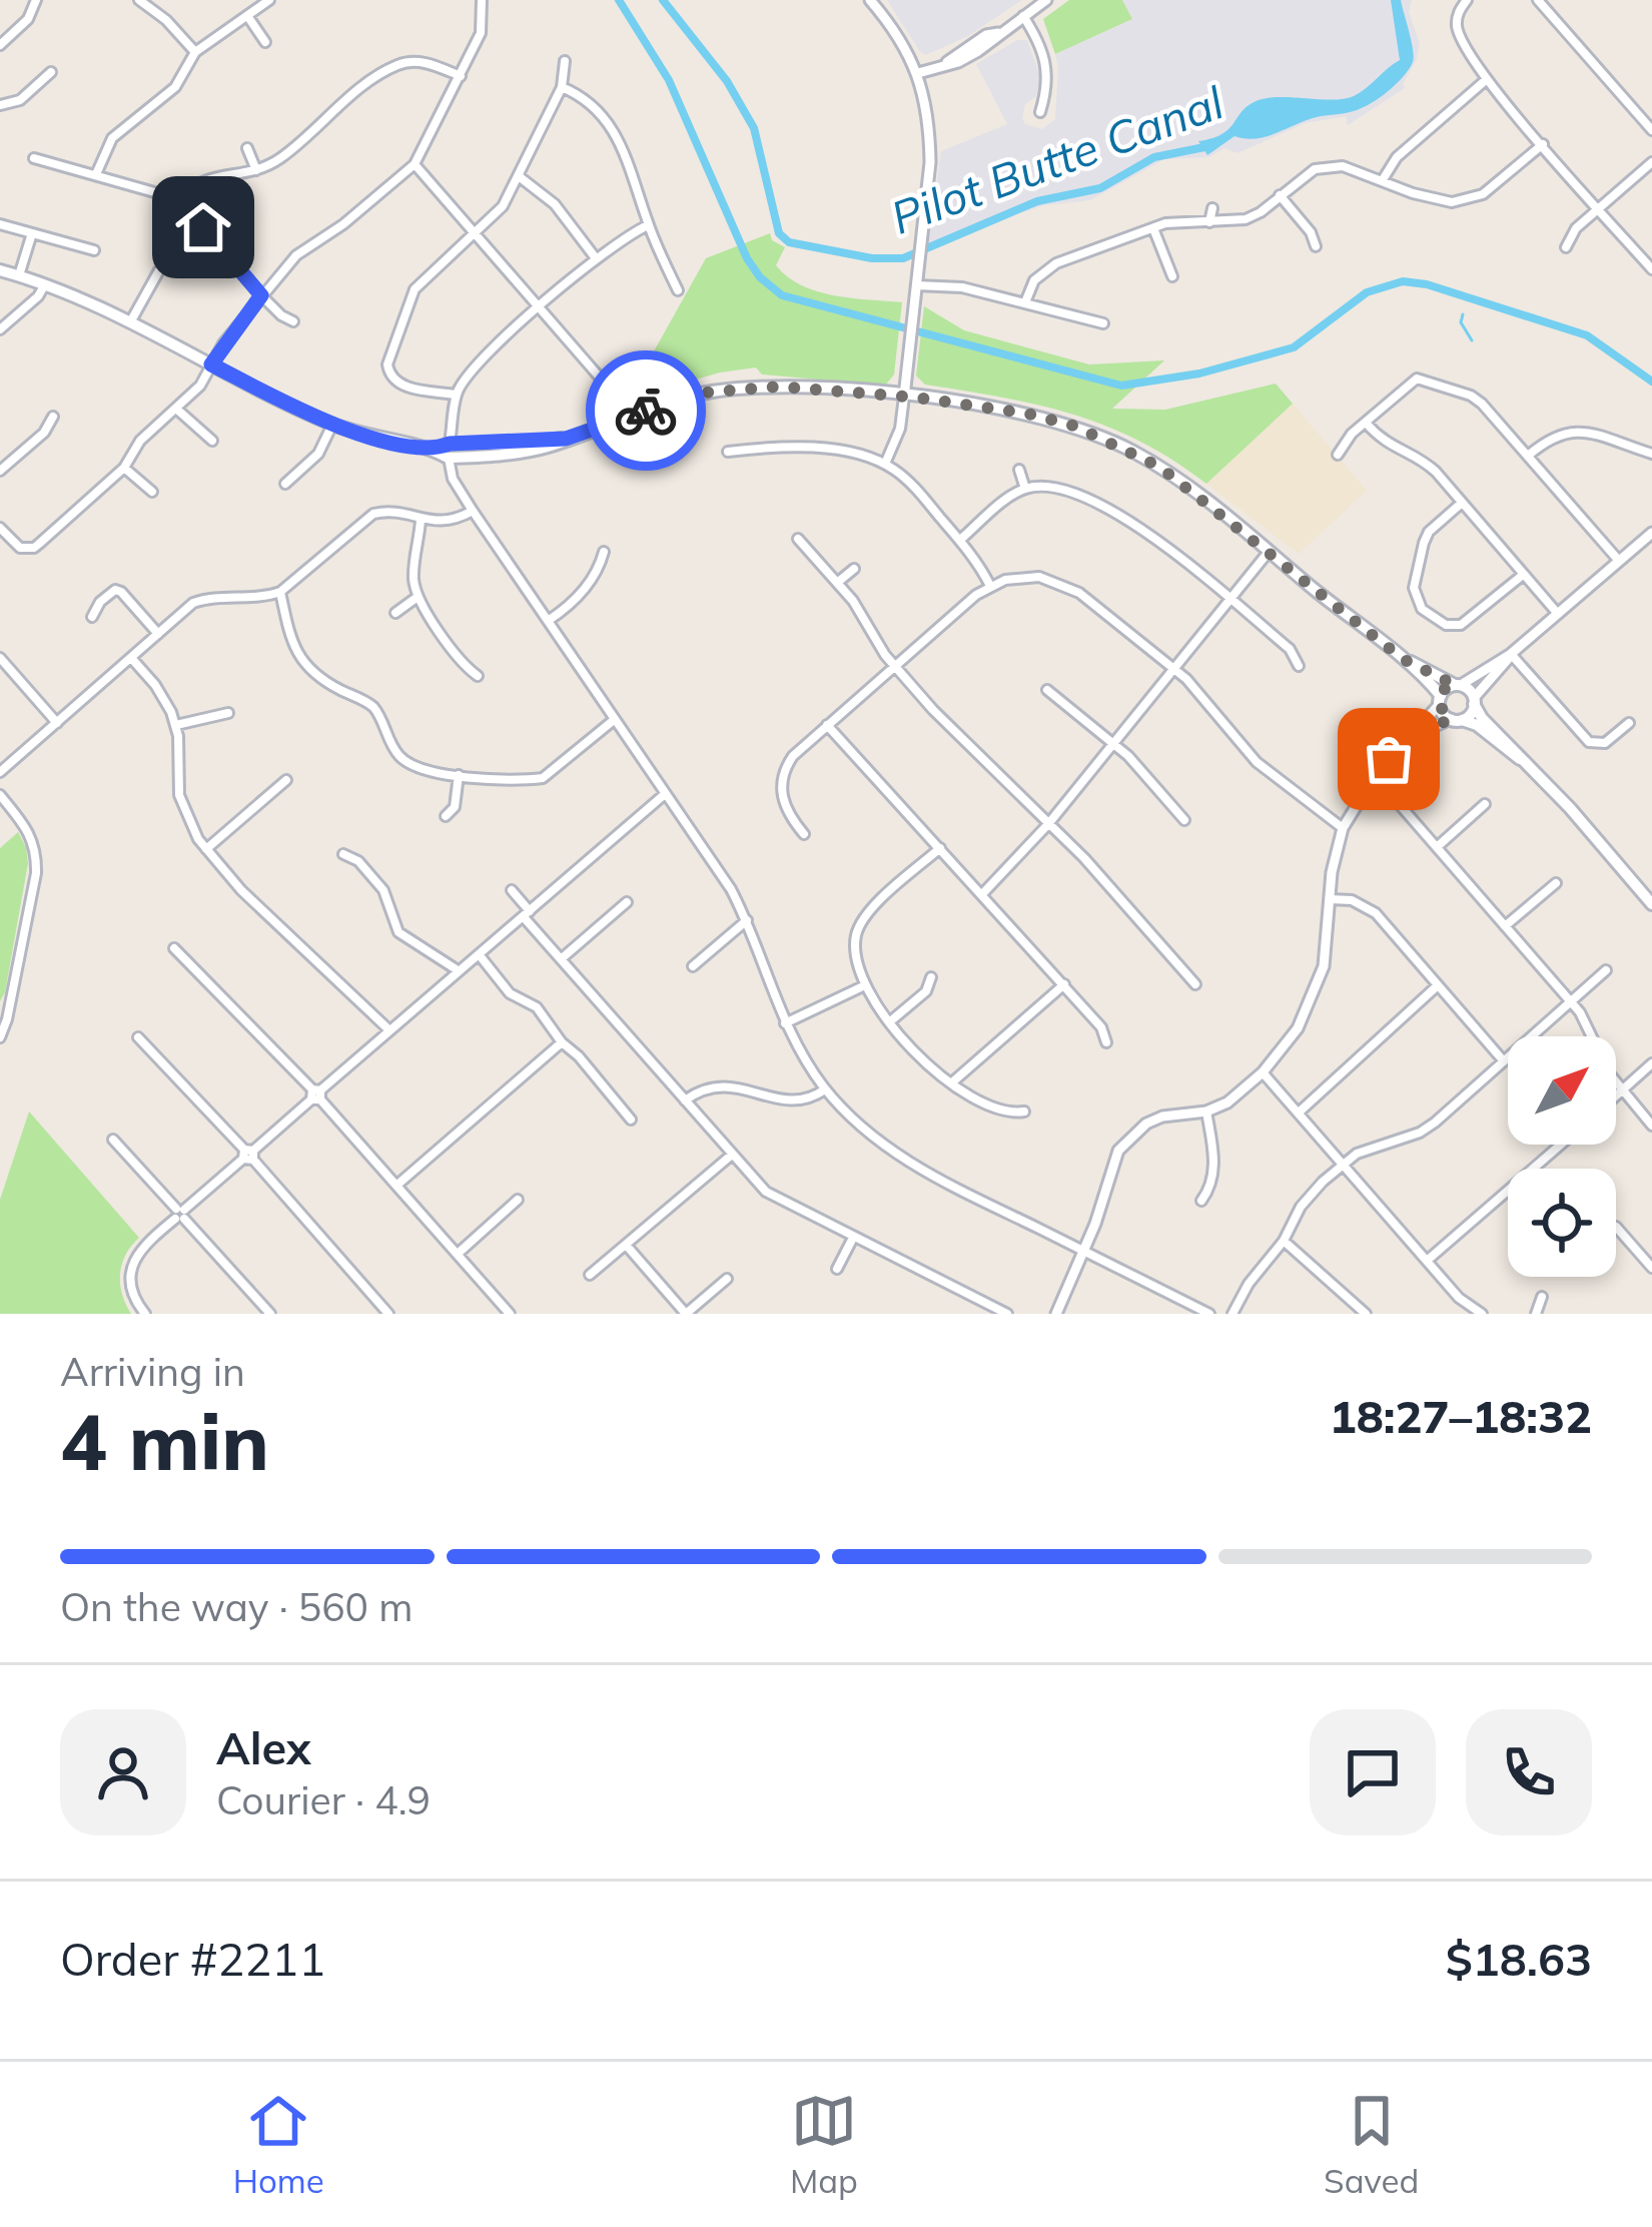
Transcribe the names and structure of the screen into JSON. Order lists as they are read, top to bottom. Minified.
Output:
{"water":["Pilot Butte Canal"],"north":"top right","page":{"heading":["4 min","Arriving in","18:27–18:32"],"panel":["Alex","Courier · 4.9","Order #2211","$18.63"],"bar":"On the way · 560 m","tabs":["Home","Map","Saved"]}}
